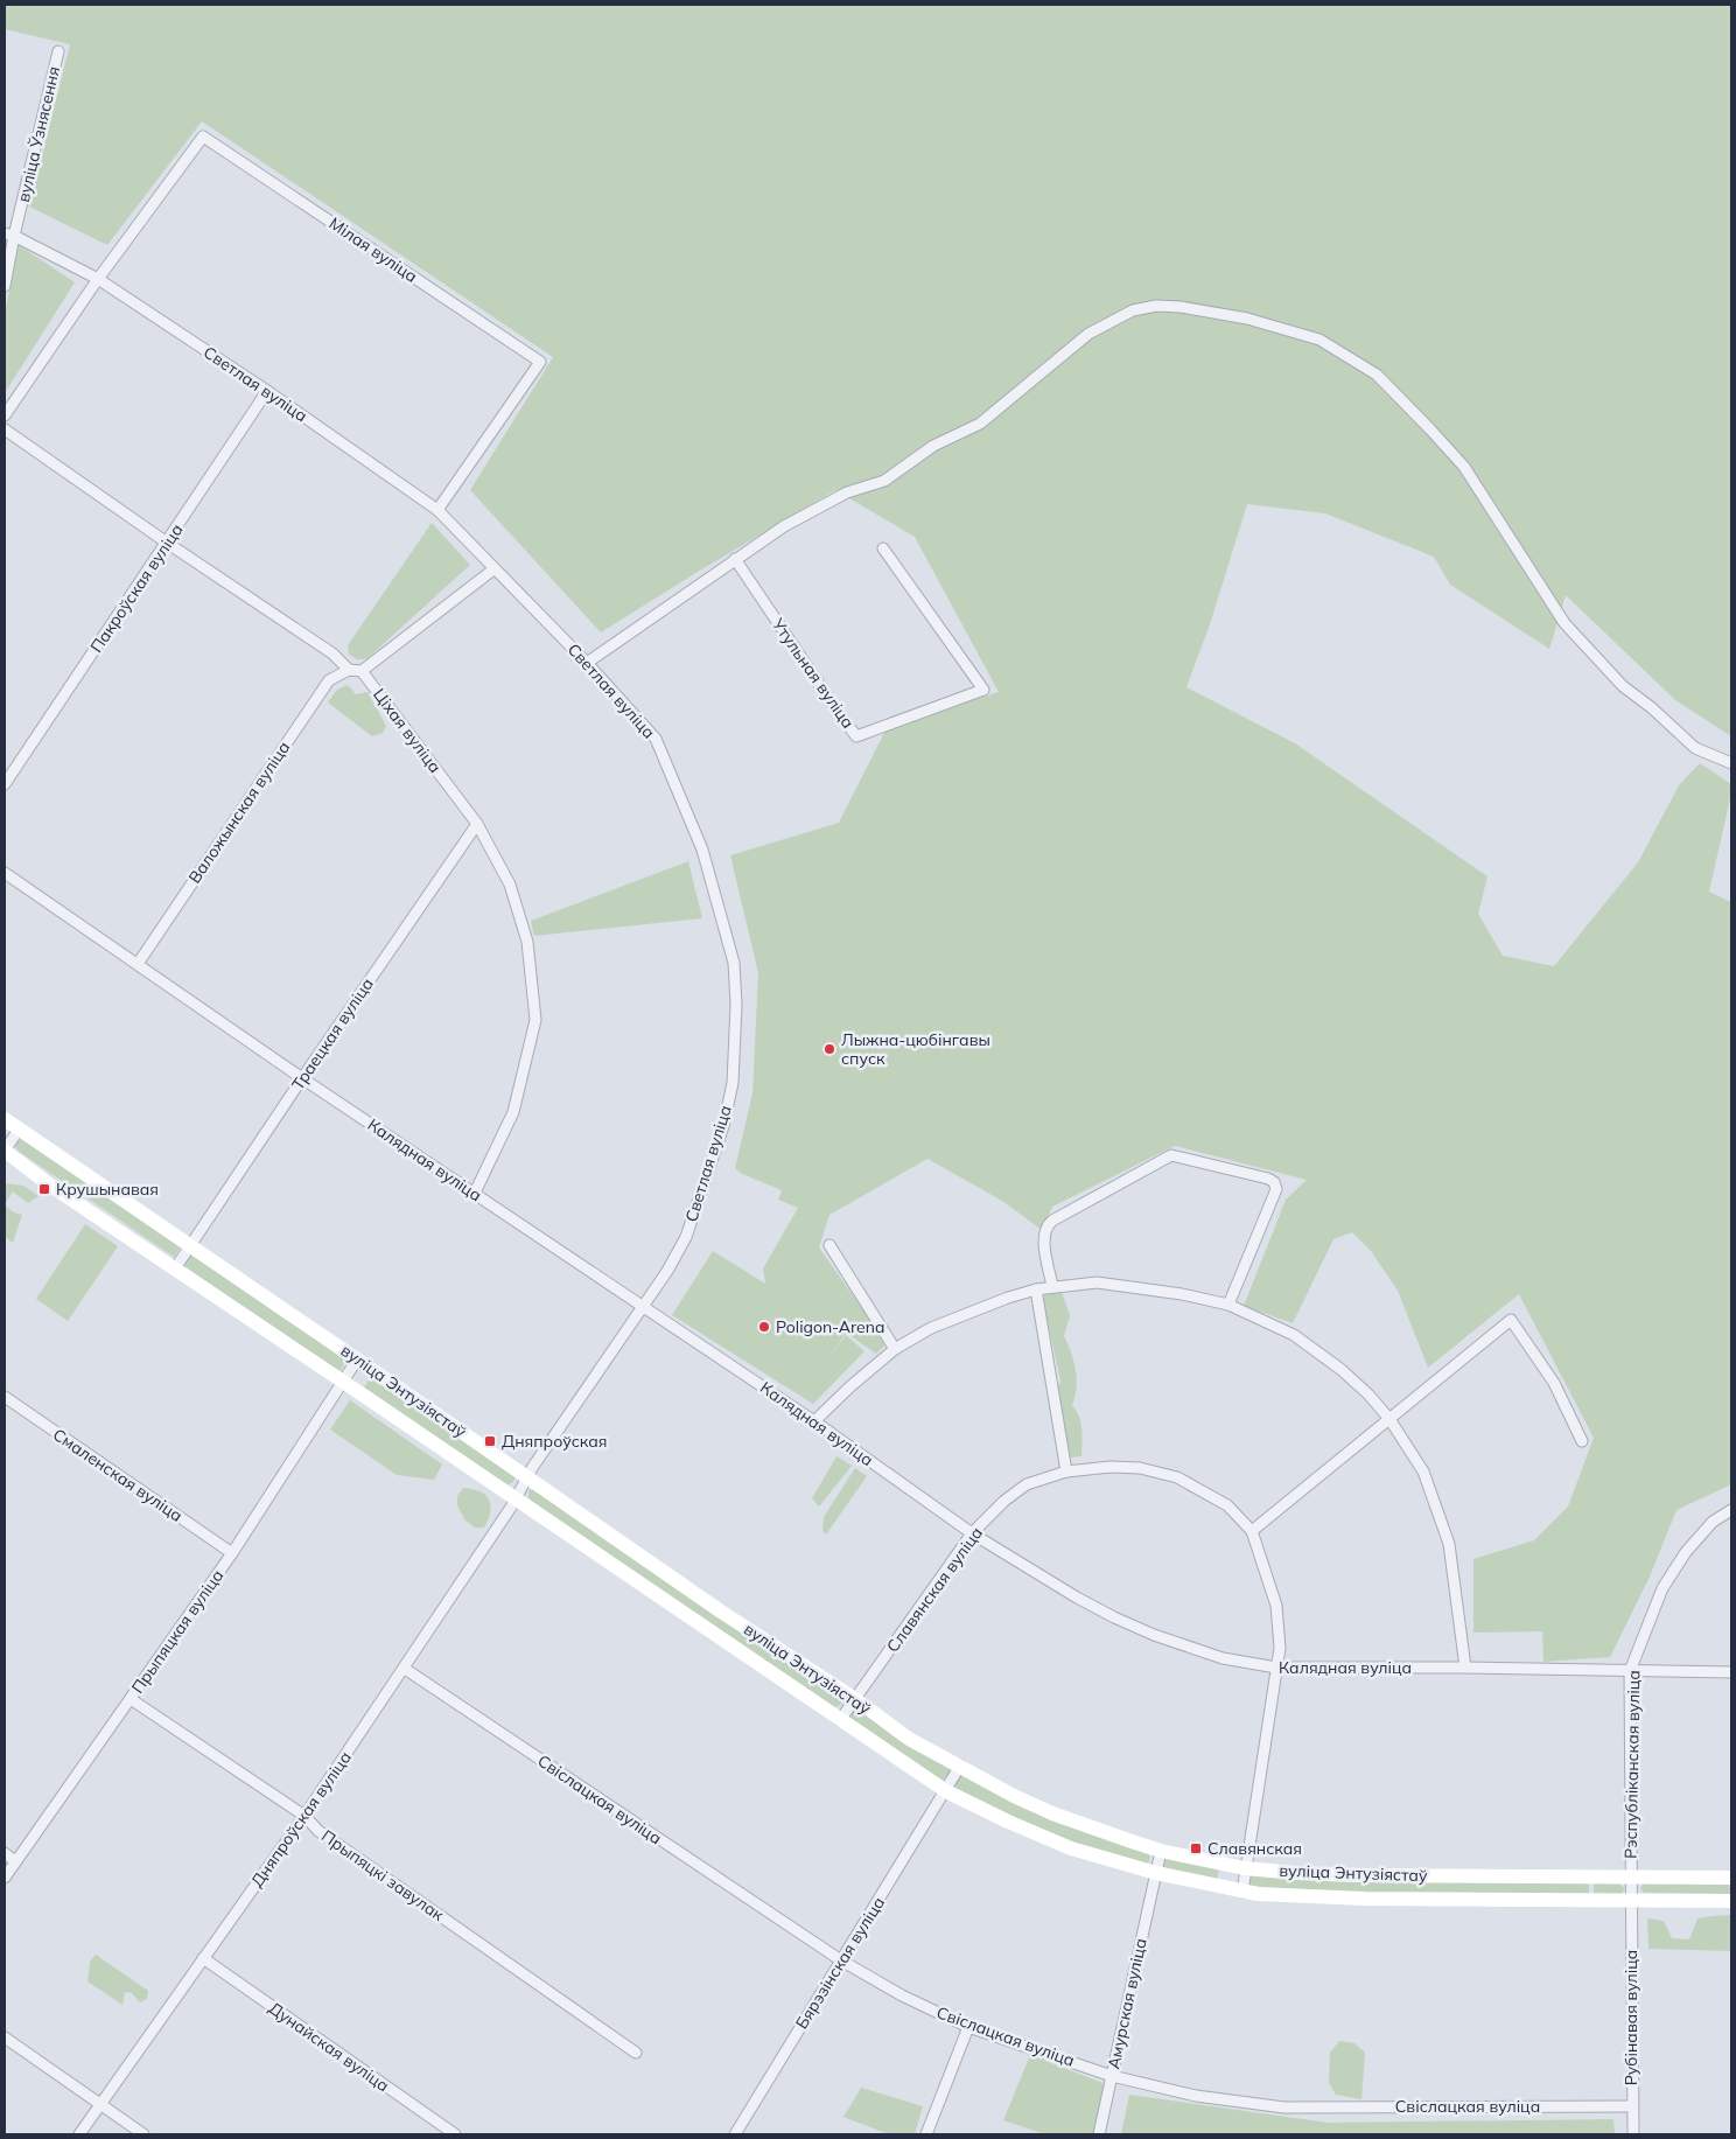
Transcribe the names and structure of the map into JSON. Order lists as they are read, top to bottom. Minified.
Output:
{"streets":{"street":["вуліца Ўзнясення","Мілая вуліца","Светлая вуліца","Пакроўская вуліца","Утульная вуліца","Ціхая вуліца","Валожынская вуліца","Траецкая вуліца","Калядная вуліца","вуліца Энтузіястаў","Смаленская вуліца","Славянская вуліца","Прыпяцкая вуліца","Рэспубліканская вуліца","Свіслацкая вуліца","Дняпроўская вуліца","Прыпяцкі завулак","Бярэзінская вуліца","Амурская вуліца","Рубінавая вуліца","Дунайская вуліца"]},"crossings":[["вуліца Ўзнясення","Светлая вуліца"],["Мілая вуліца","Светлая вуліца"],["Светлая вуліца","Пакроўская вуліца"],["Светлая вуліца","Калядная вуліца"],["Светлая вуліца","вуліца Энтузіястаў"],["Светлая вуліца","Дняпроўская вуліца"],["Ціхая вуліца","Траецкая вуліца"],["Ціхая вуліца","Калядная вуліца"],["Валожынская вуліца","Калядная вуліца"],["Траецкая вуліца","Калядная вуліца"],["Траецкая вуліца","вуліца Энтузіястаў"],["Калядная вуліца","Славянская вуліца"],["Калядная вуліца","Рэспубліканская вуліца"],["вуліца Энтузіястаў","Славянская вуліца"],["вуліца Энтузіястаў","Прыпяцкая вуліца"],["вуліца Энтузіястаў","Рэспубліканская вуліца"],["вуліца Энтузіястаў","Дняпроўская вуліца"],["вуліца Энтузіястаў","Бярэзінская вуліца"],["вуліца Энтузіястаў","Амурская вуліца"],["вуліца Энтузіястаў","Рубінавая вуліца"],["Смаленская вуліца","Прыпяцкая вуліца"],["Прыпяцкая вуліца","Прыпяцкі завулак"],["Рэспубліканская вуліца","Рубінавая вуліца"],["Свіслацкая вуліца","Дняпроўская вуліца"],["Свіслацкая вуліца","Бярэзінская вуліца"],["Свіслацкая вуліца","Амурская вуліца"],["Свіслацкая вуліца","Рубінавая вуліца"],["Дняпроўская вуліца","Прыпяцкі завулак"],["Дняпроўская вуліца","Дунайская вуліца"]],"places":{"other":["Лыжна-цюбінгавы спуск","Poligon-Arena"],"transit":["Крушынавая","Дняпроўская","Славянская"]}}
